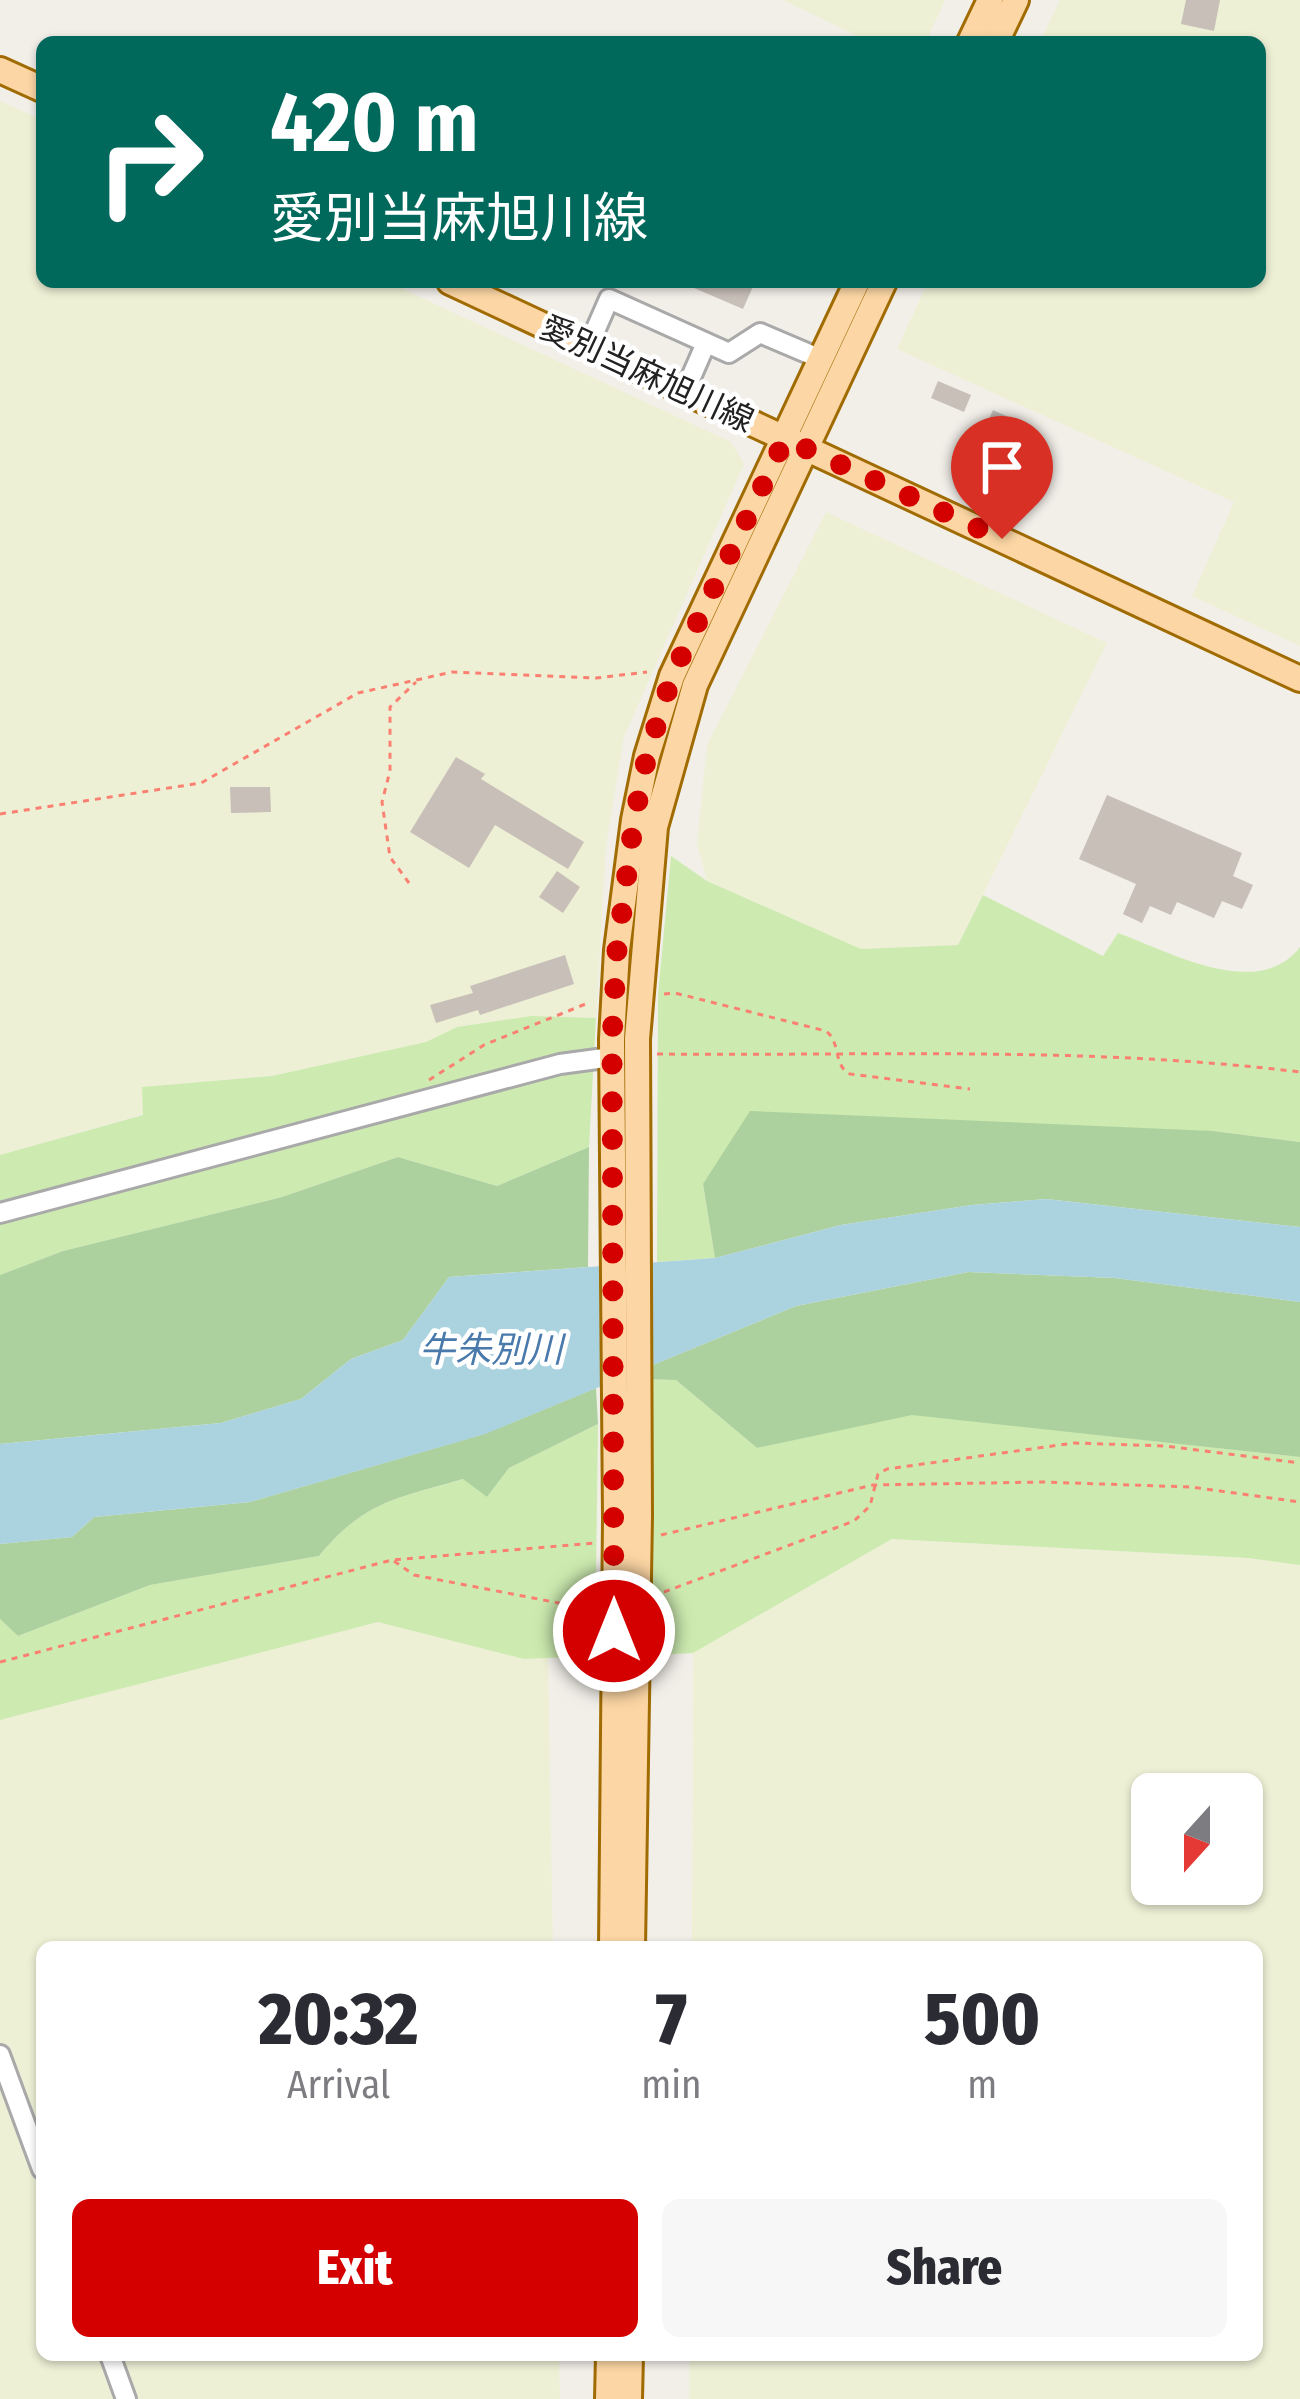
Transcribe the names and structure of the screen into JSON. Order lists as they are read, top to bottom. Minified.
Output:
{"streets":{"main road":["愛別当麻旭川線"]},"water":["牛朱別川"],"north":"bottom","page":{"turn":["420 m","愛別当麻旭川線"],"eta":["20:32","Arrival","7","min","500","m"],"buttons":["Exit","Share"]}}
